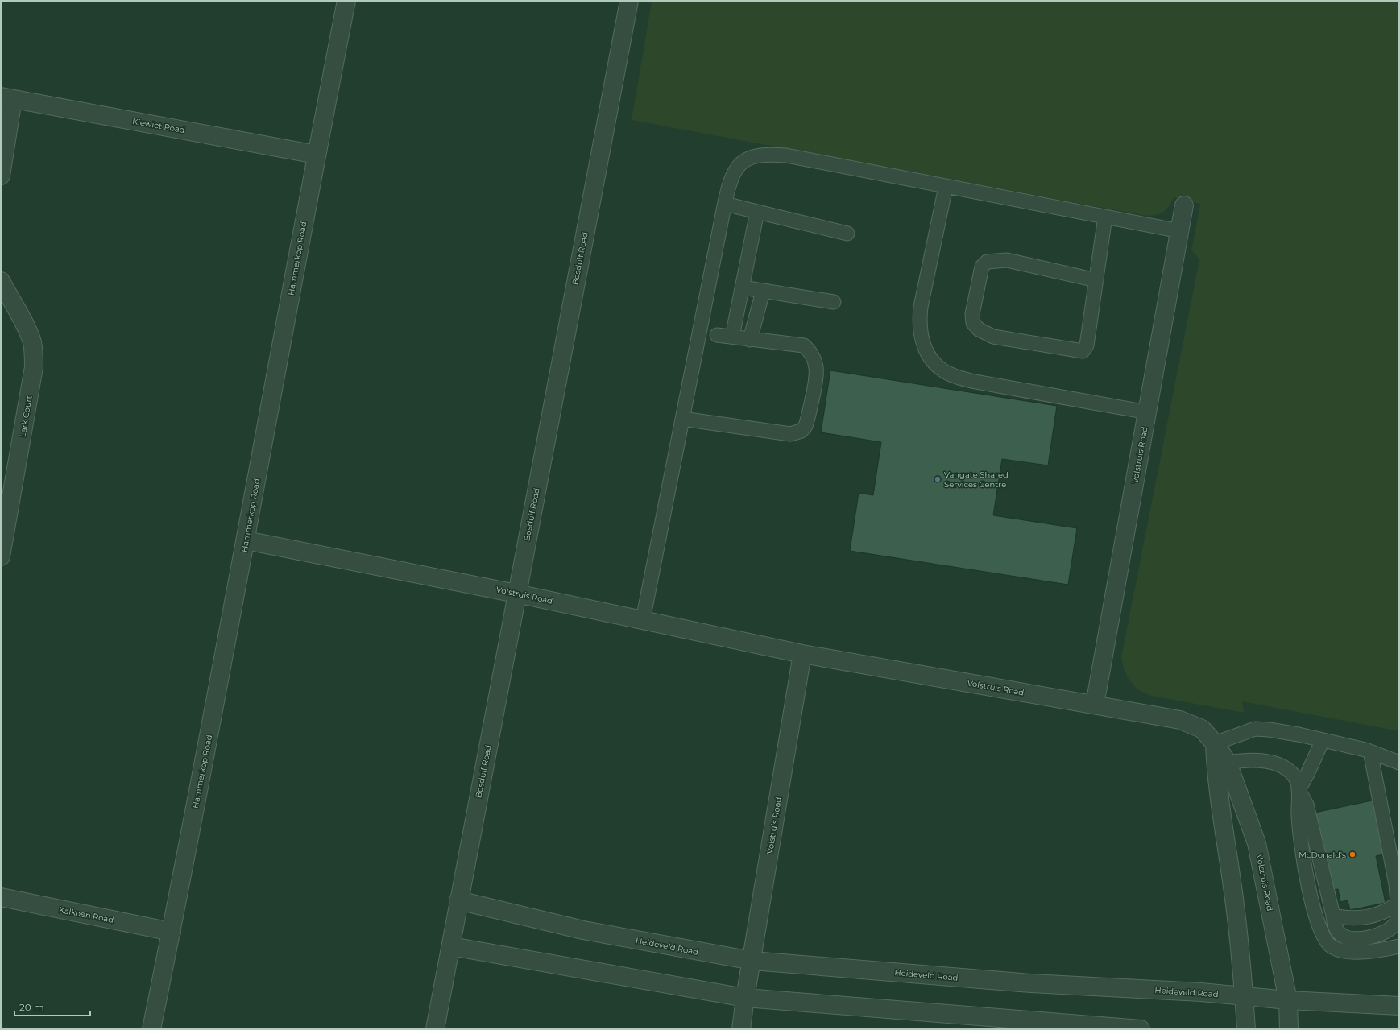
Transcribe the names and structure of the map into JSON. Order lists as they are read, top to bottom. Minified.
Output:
{"streets":{"street":["Kiewiet Road","Hammerkop Road","Bosduif Road","Lark Court","Volstruis Road","Kalkoen Road","Heideveld Road"]},"crossings":[["Kiewiet Road","Hammerkop Road"],["Hammerkop Road","Volstruis Road"],["Hammerkop Road","Kalkoen Road"],["Bosduif Road","Volstruis Road"],["Bosduif Road","Heideveld Road"],["Volstruis Road","Heideveld Road"]],"places":["Vangate Shared Services Centre","McDonald's"],"scale_bar":"20 m"}
